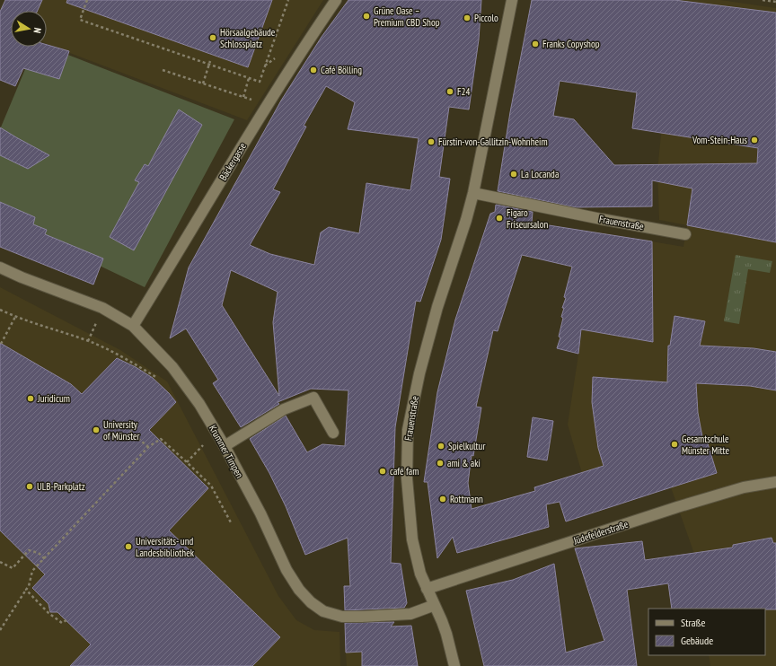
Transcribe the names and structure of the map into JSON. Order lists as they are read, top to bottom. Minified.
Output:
{"streets":{"street":["Bäckergasse","Frauenstraße","Krummer Timpen","Jüdefelderstraße"]},"crossings":[["Bäckergasse","Krummer Timpen"],["Frauenstraße","Krummer Timpen"],["Frauenstraße","Jüdefelderstraße"]],"places":["Grüne Oase – Premium CBD Shop","Piccolo","Hörsaalgebäude Schlossplatz","Franks Copyshop","Café Bölling","F24","Vom-Stein-Haus","Fürstin-von-Gallitzin-Wohnheim","La Locanda","Figaro Friseursalon","Juridicum","University of Münster","Gesamtschule Münster Mitte","Spielkultur","ami & aki","café fam","ULB-Parkplatz","Rottmann","Universitäts- und Landesbibliothek"],"legend":["Straße","Gebäude"],"north":"right"}
